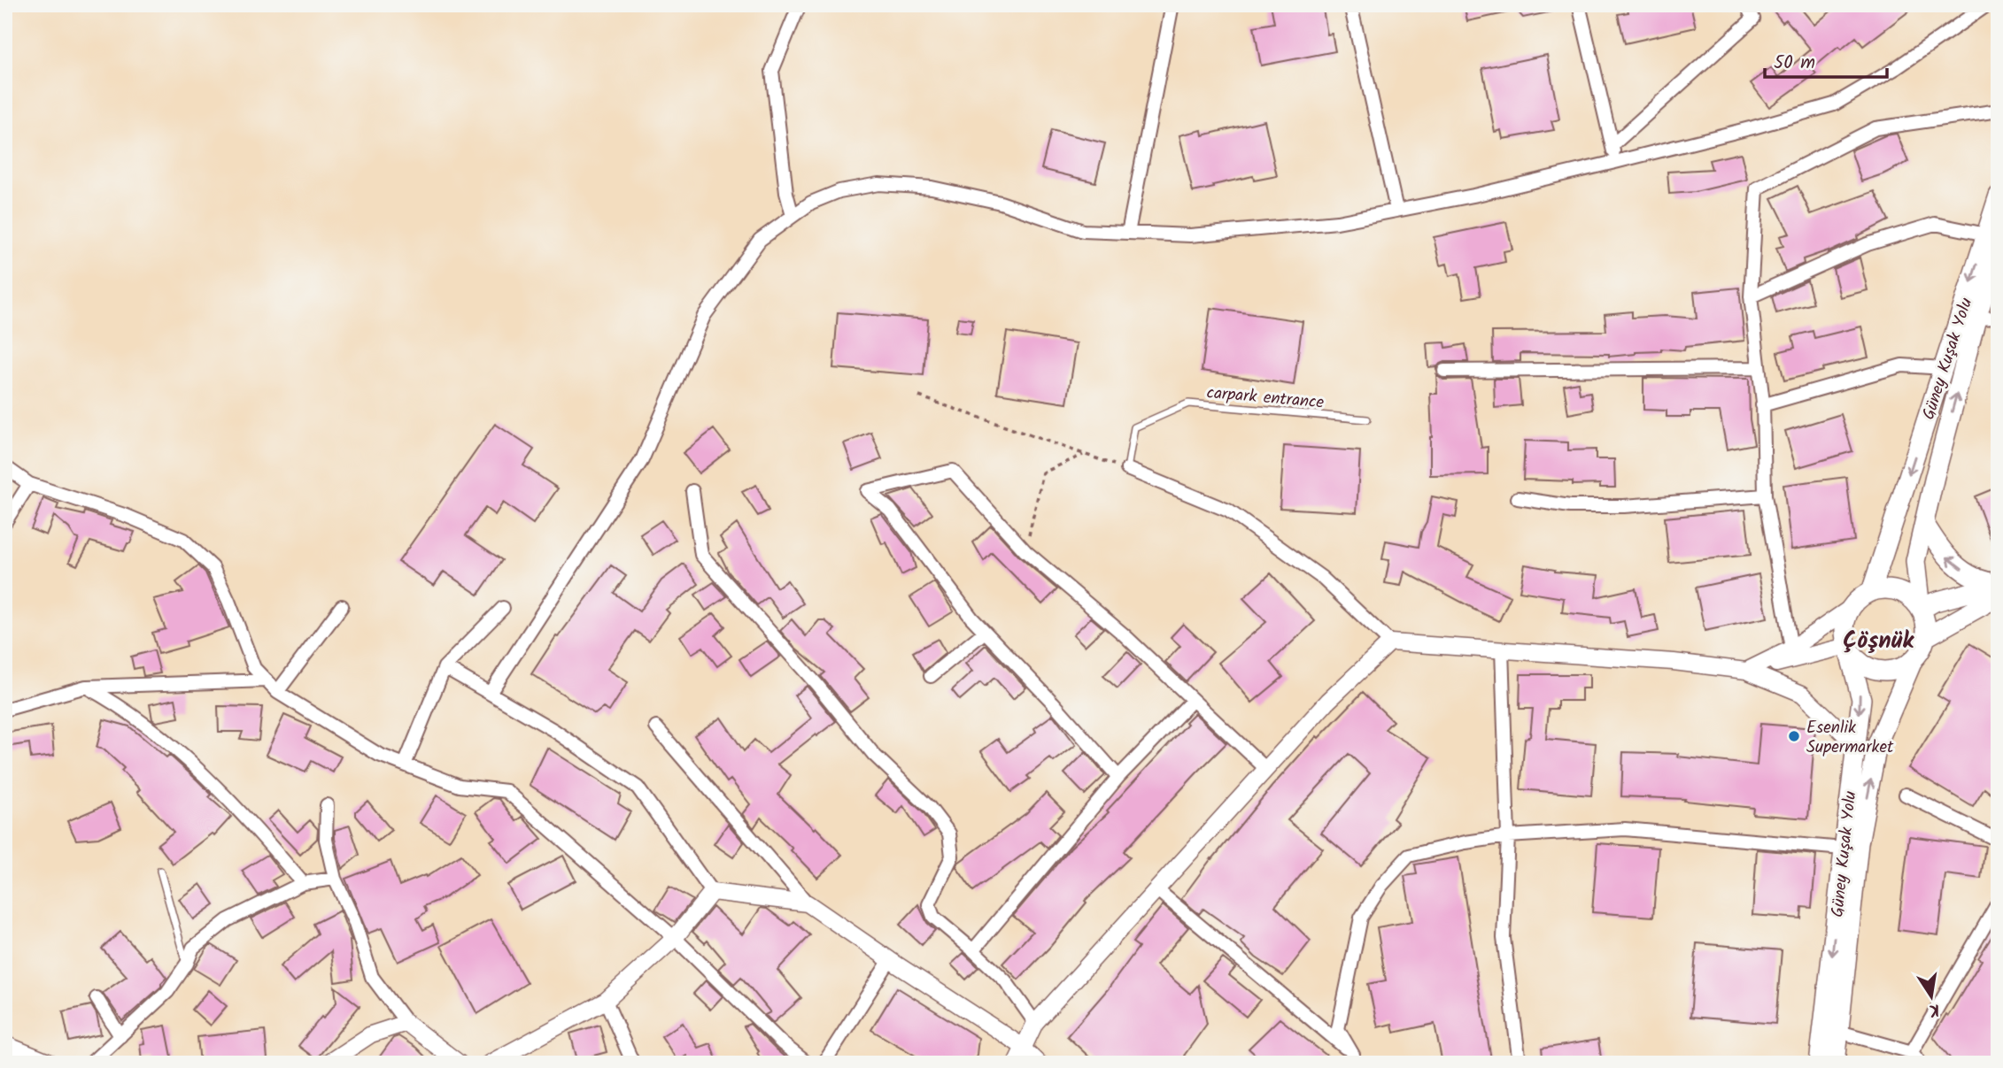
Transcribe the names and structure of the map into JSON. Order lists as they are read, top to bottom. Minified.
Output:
{"streets":{"main road":["Güney Kuşak Yolu"],"lane":["carpark entrance"]},"districts":["Çöşnük"],"places":["Esenlik Supermarket"],"scale_bar":"50 m","north":"bottom"}
